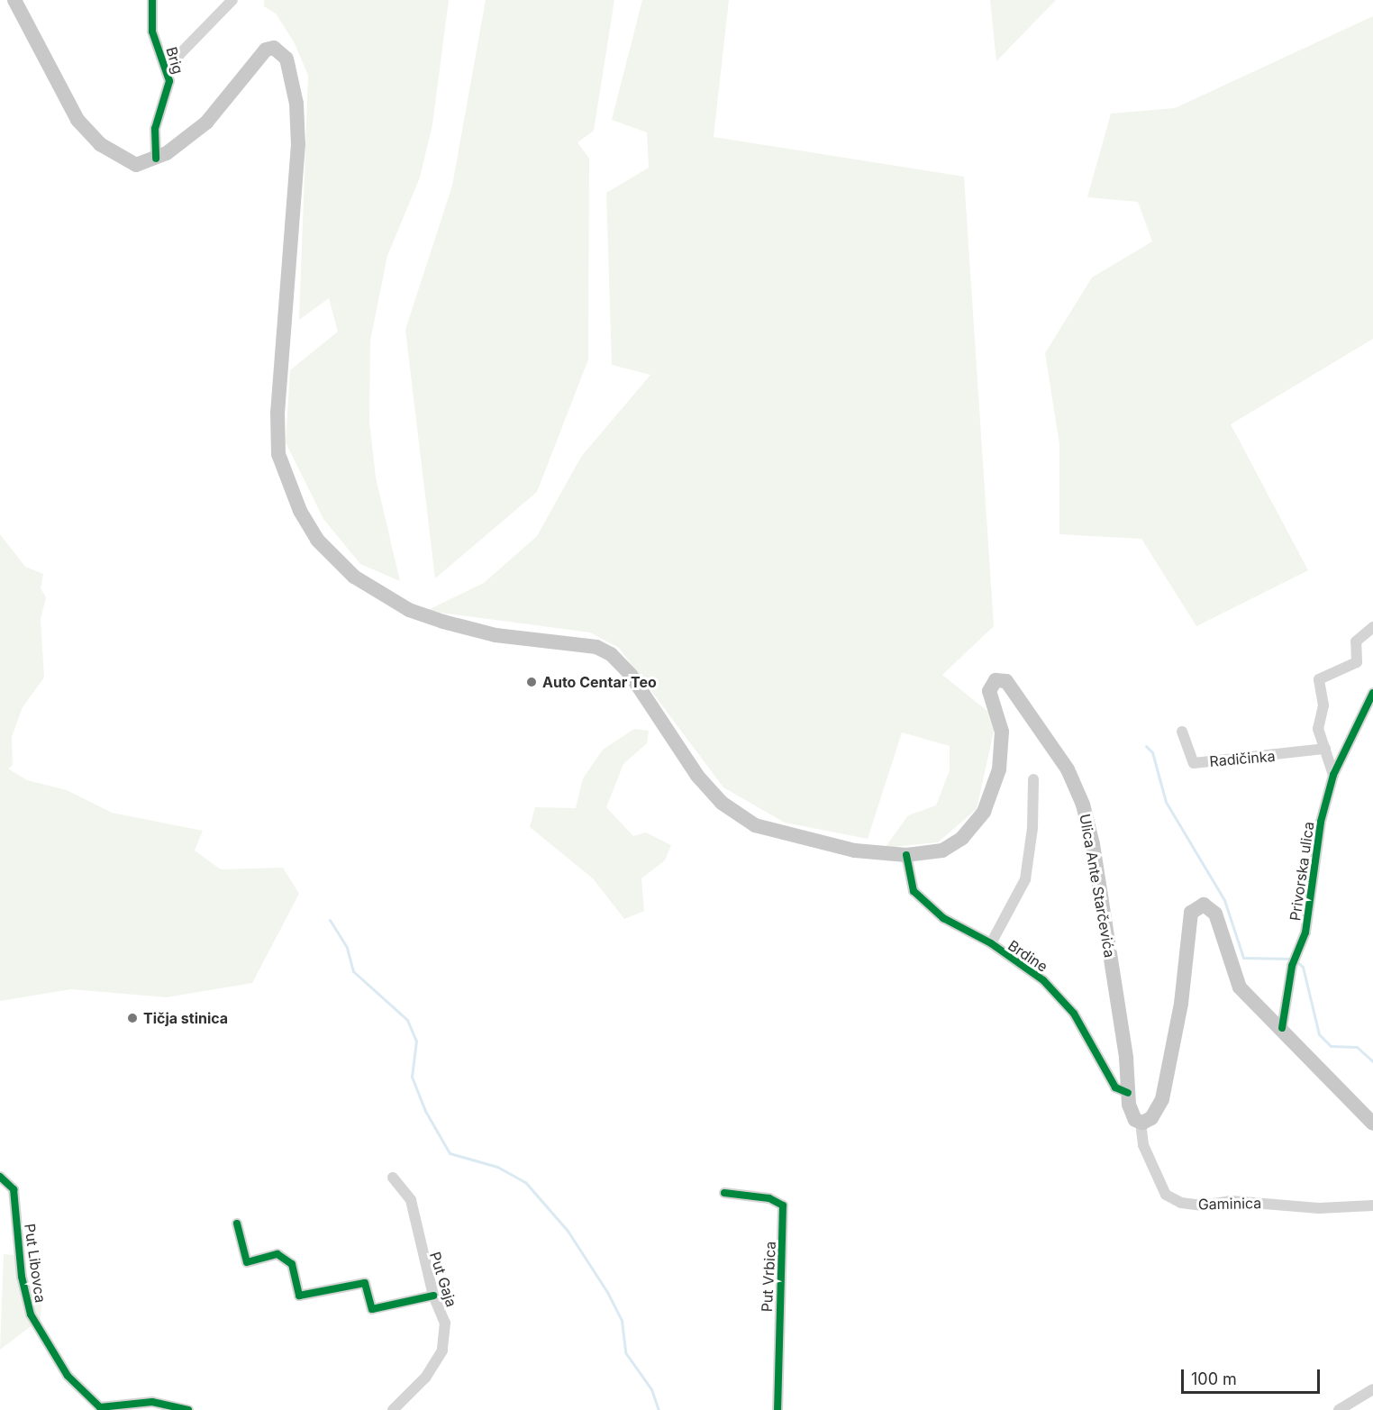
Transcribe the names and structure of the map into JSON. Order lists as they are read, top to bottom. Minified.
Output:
{"streets":{"main road":["Ulica Ante Starčevića"],"street":["Brig","Radičinka","Privorska ulica","Brdine","Gaminica","Put Libovca","Put Vrbica","Put Gaja"]},"crossings":[["Brig","Ulica Ante Starčevića"],["Ulica Ante Starčevića","Brdine"],["Ulica Ante Starčevića","Gaminica"]],"places":["Auto Centar Teo","Tičja stinica"],"scale_bar":"100 m"}
